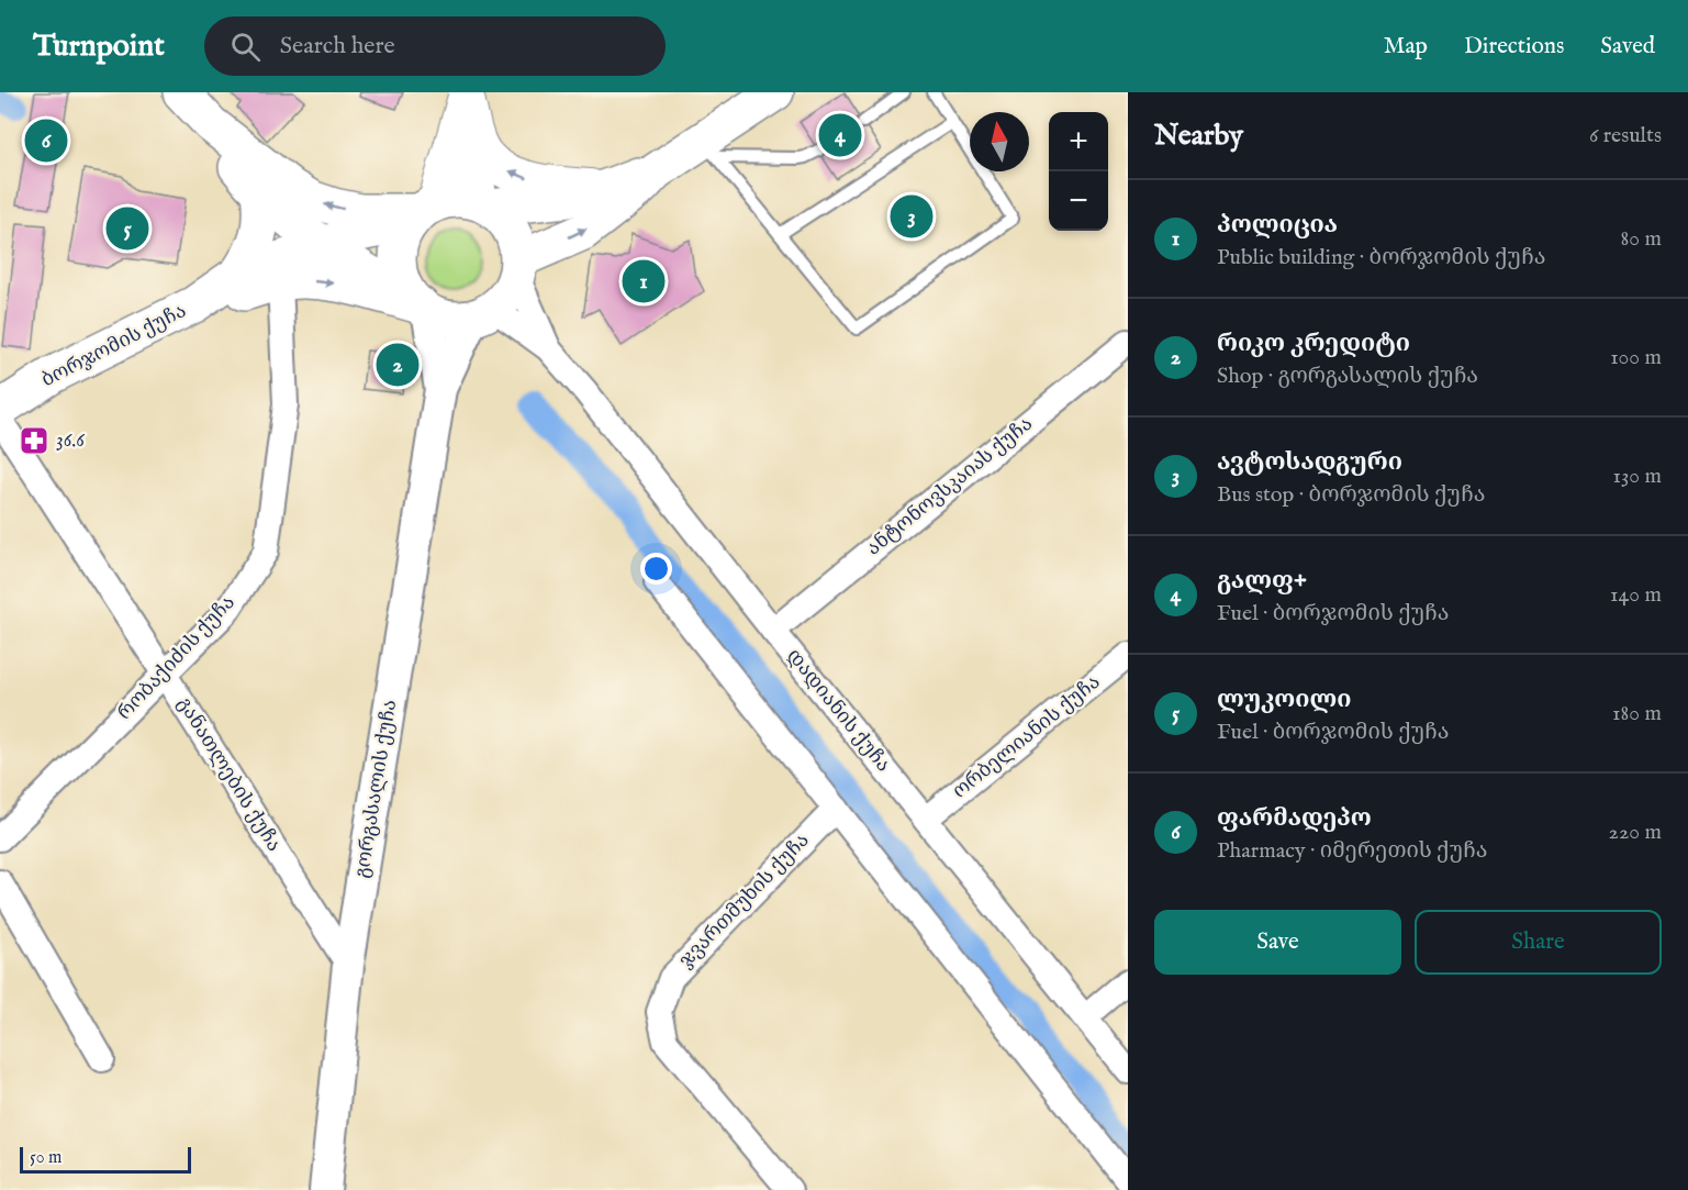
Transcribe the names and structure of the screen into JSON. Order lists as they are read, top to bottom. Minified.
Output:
{"streets":{"main road":["ბორჯომის ქუჩა"],"street":["ანტონოვსკაიას ქუჩა","რობაქიძის ქუჩა","დადიანის ქუჩა","ორბელიანის ქუჩა","განათლების ქუჩა","გორგასალის ქუჩა","ჯვართმუხის ქუჩა"]},"crossings":[["ბორჯომის ქუჩა","რობაქიძის ქუჩა"],["ბორჯომის ქუჩა","დადიანის ქუჩა"],["ბორჯომის ქუჩა","გორგასალის ქუჩა"],["ანტონოვსკაიას ქუჩა","დადიანის ქუჩა"],["რობაქიძის ქუჩა","განათლების ქუჩა"],["დადიანის ქუჩა","ორბელიანის ქუჩა"],["დადიანის ქუჩა","გორგასალის ქუჩა"],["განათლების ქუჩა","გორგასალის ქუჩა"]],"places":{"pharmacy":["36.6"]},"scale_bar":"50 m","north":"top","page":{"header":"Turnpoint","search":"Search here","nav":["Map","Directions","Saved"],"heading":["Nearby","6 results"],"pins":["4","6","3","5","1","2"],"map_buttons":["+","−"],"list":[{"mark":"1","name":"პოლიცია","note":"Public building · ბორჯომის ქუჩა","value":"80 m"},{"mark":"2","name":"რიკო კრედიტი","note":"Shop · გორგასალის ქუჩა","value":"100 m"},{"mark":"3","name":"ავტოსადგური","note":"Bus stop · ბორჯომის ქუჩა","value":"130 m"},{"mark":"4","name":"გალფ+","note":"Fuel · ბორჯომის ქუჩა","value":"140 m"},{"mark":"5","name":"ლუკოილი","note":"Fuel · ბორჯომის ქუჩა","value":"180 m"},{"mark":"6","name":"ფარმადეპო","note":"Pharmacy · იმერეთის ქუჩა","value":"220 m"}],"buttons":["Save","Share"],"scale":"50 m"}}
